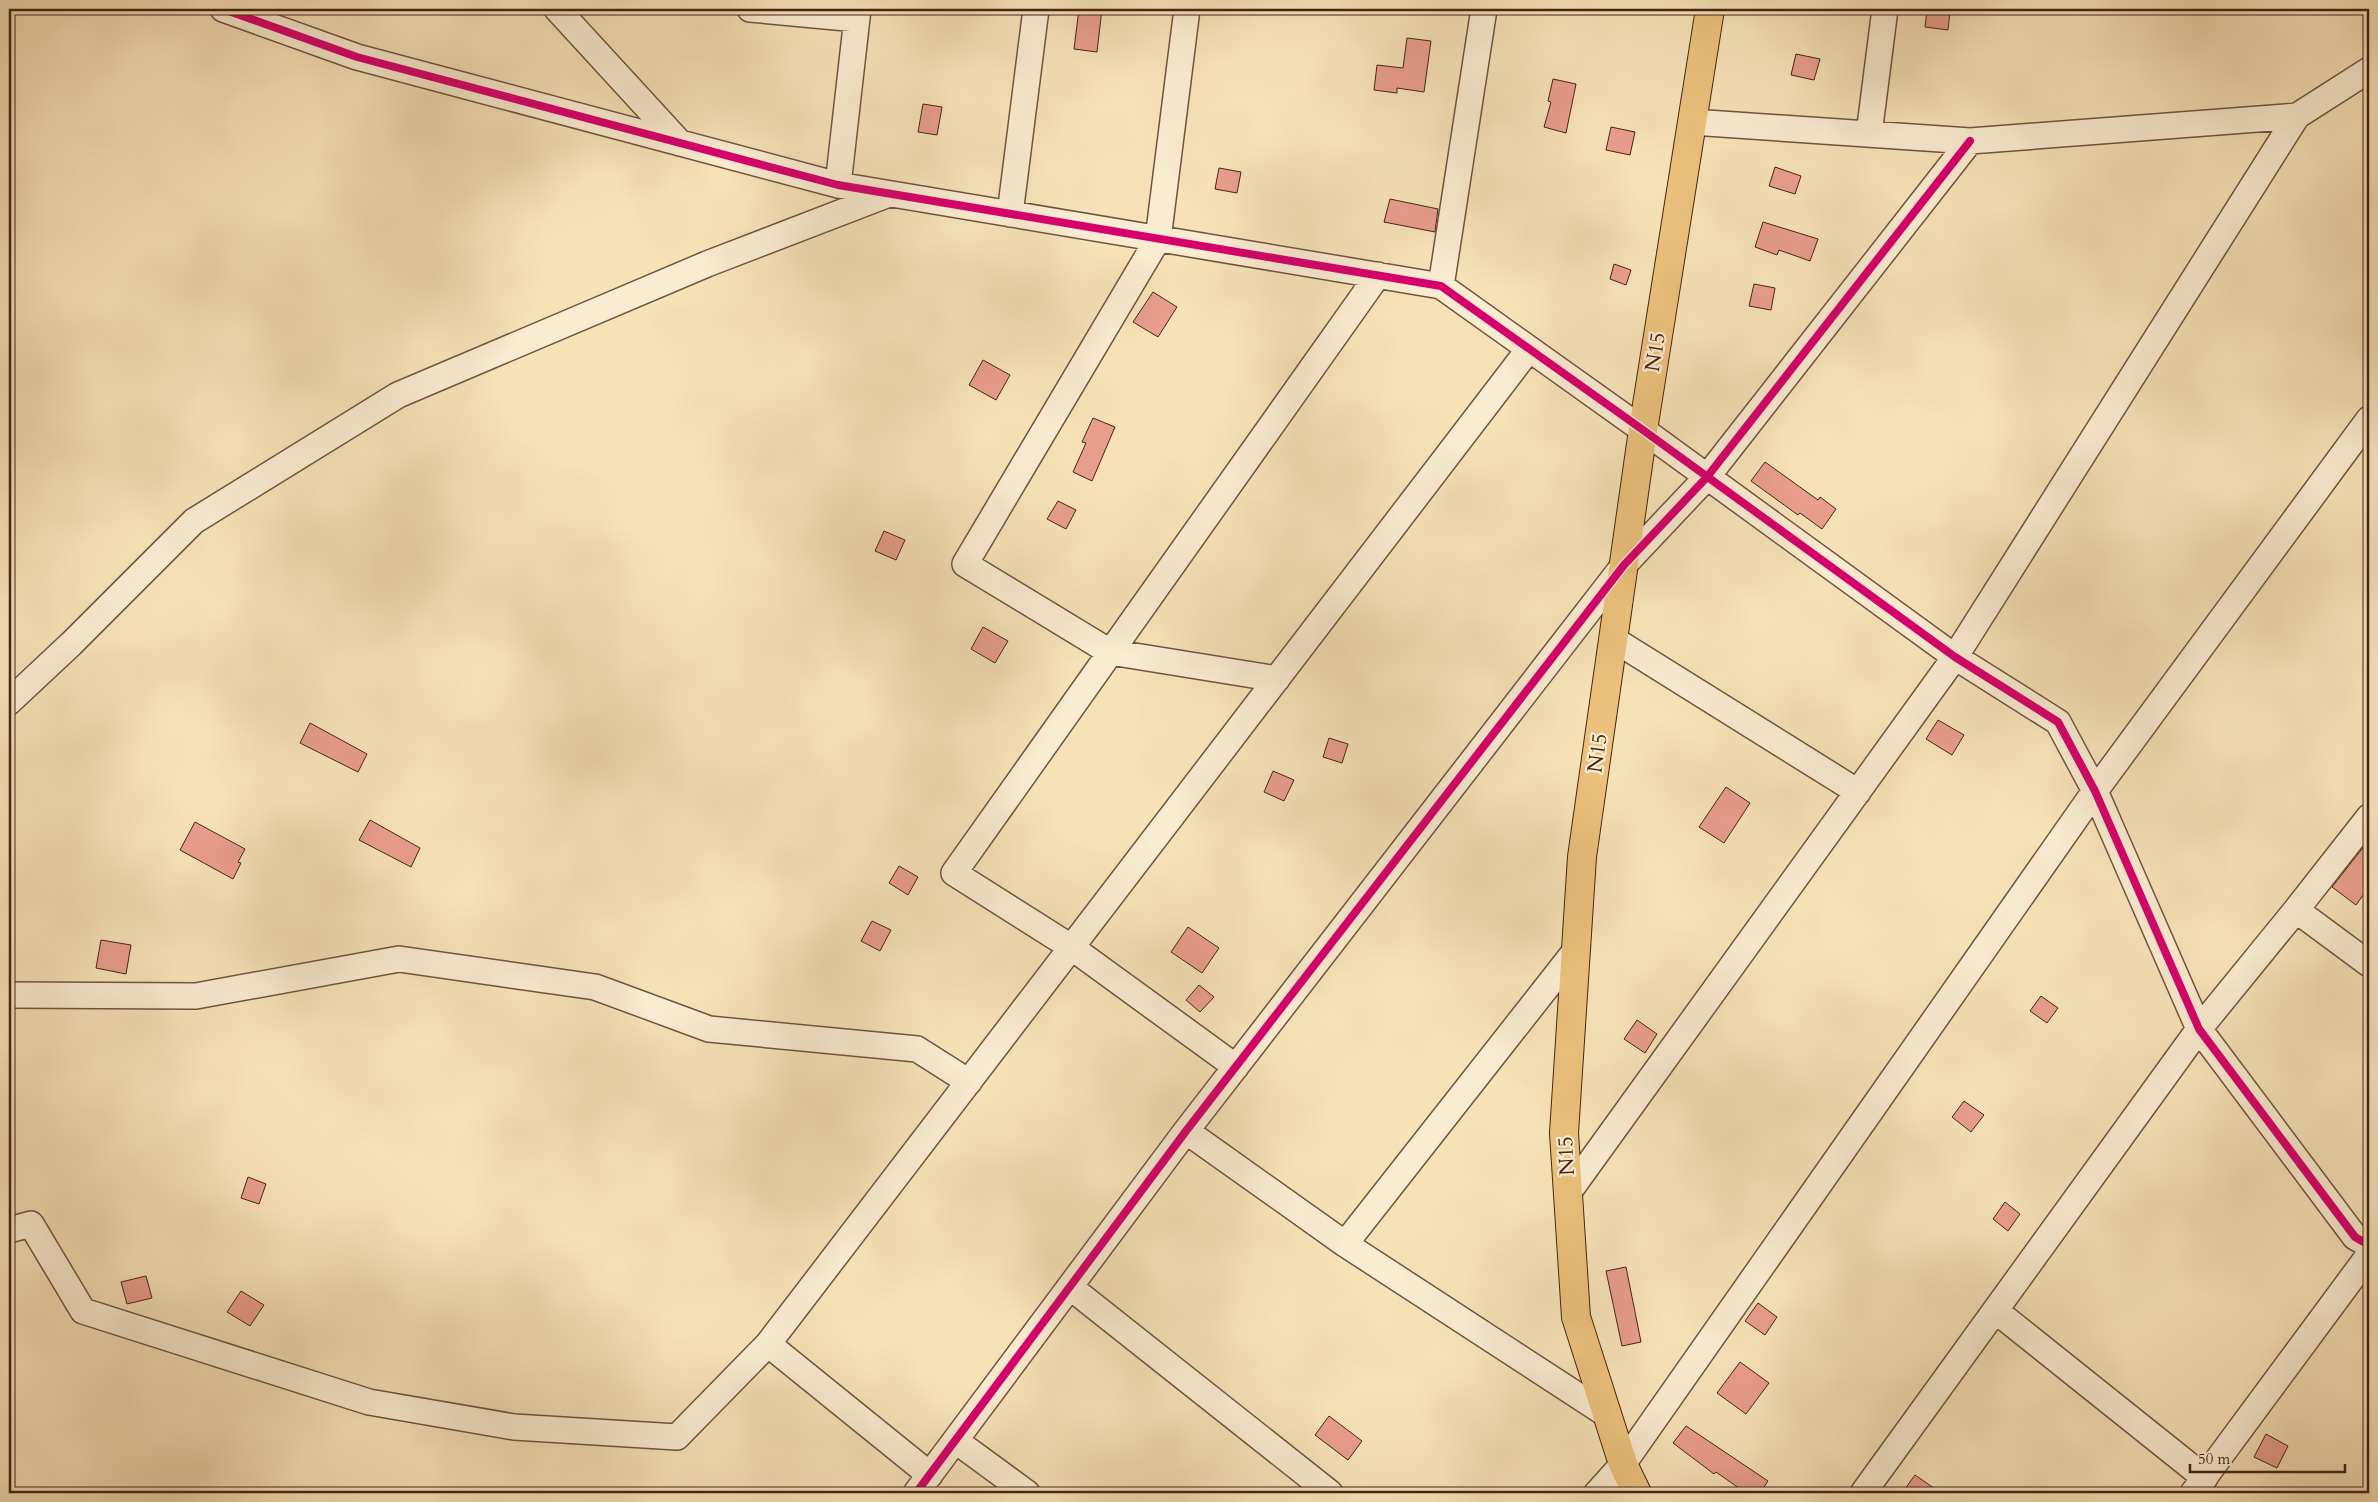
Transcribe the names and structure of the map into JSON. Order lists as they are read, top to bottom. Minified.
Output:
{"streets":{"main road":["N15"]},"scale_bar":"50 m"}
